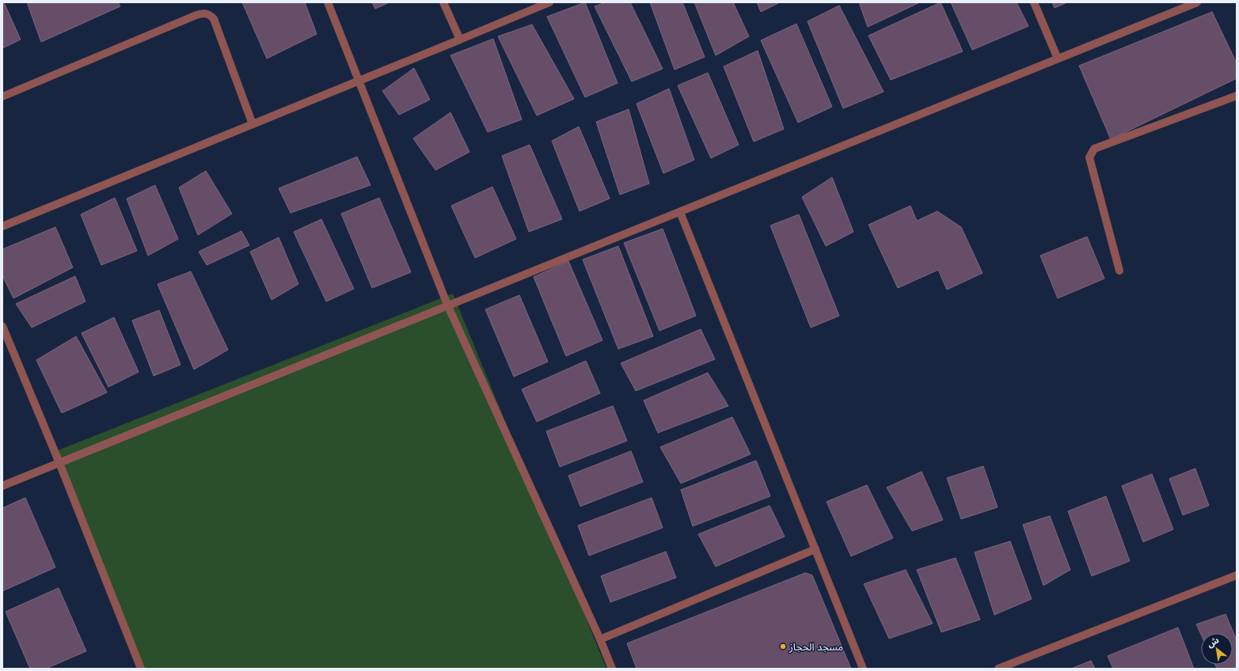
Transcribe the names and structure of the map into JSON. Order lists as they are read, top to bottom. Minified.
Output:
{"places":["مسجد الحجاز"],"north":"top left"}
